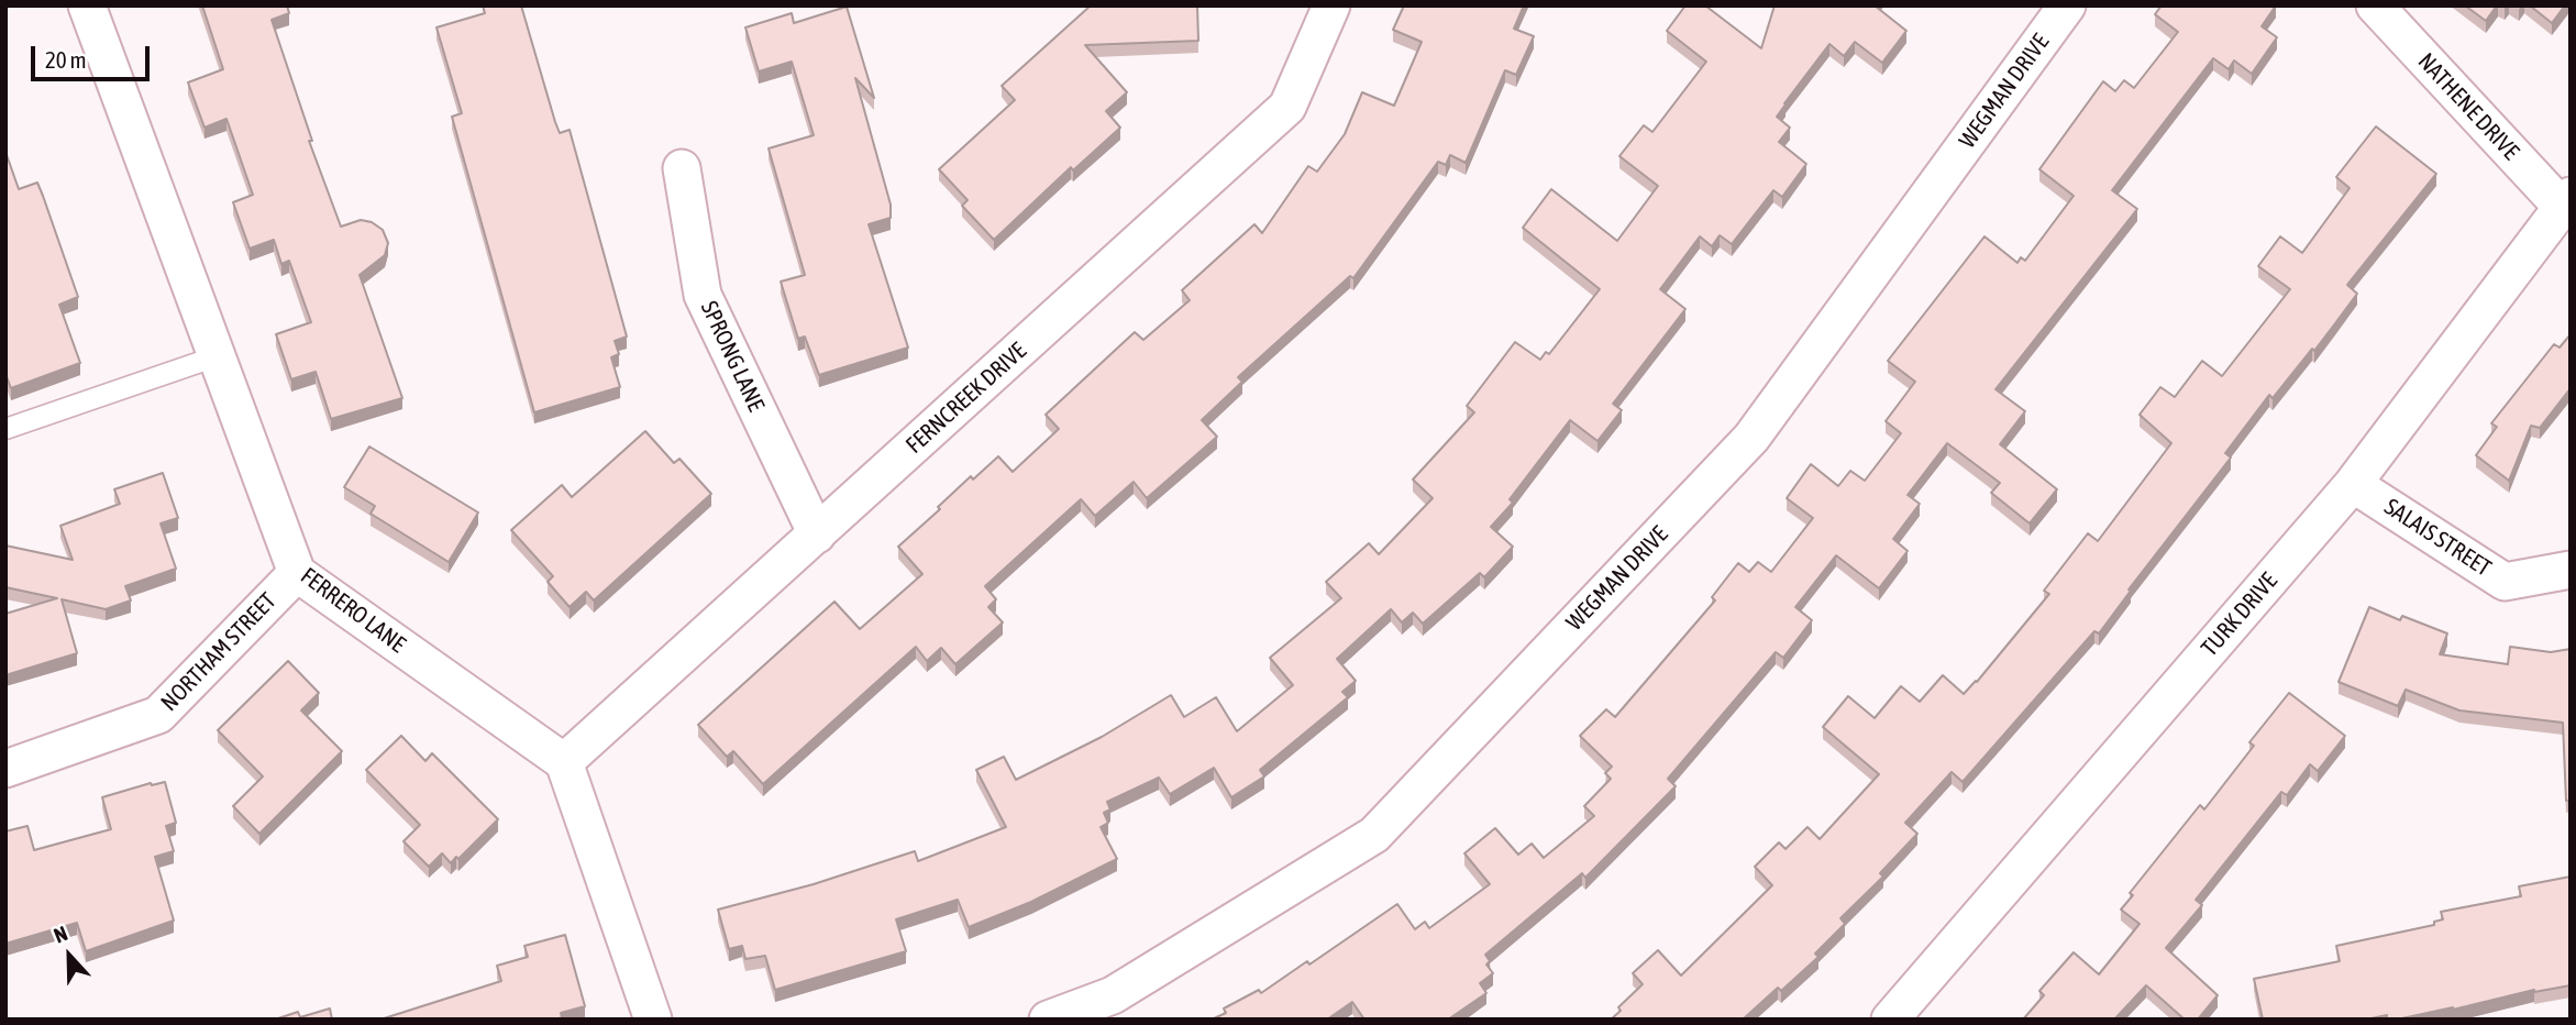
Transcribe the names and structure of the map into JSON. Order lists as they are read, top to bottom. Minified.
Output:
{"streets":{"street":["WEGMAN DRIVE","NATHENE DRIVE","SPRONG LANE","FERNCREEK DRIVE","SALAIS STREET","FERRERO LANE","TURK DRIVE","NORTHAM STREET"]},"crossings":[["NATHENE DRIVE","TURK DRIVE"],["SPRONG LANE","FERNCREEK DRIVE"],["FERNCREEK DRIVE","FERRERO LANE"],["SALAIS STREET","TURK DRIVE"],["FERRERO LANE","NORTHAM STREET"]],"scale_bar":"20 m","north":"top"}
